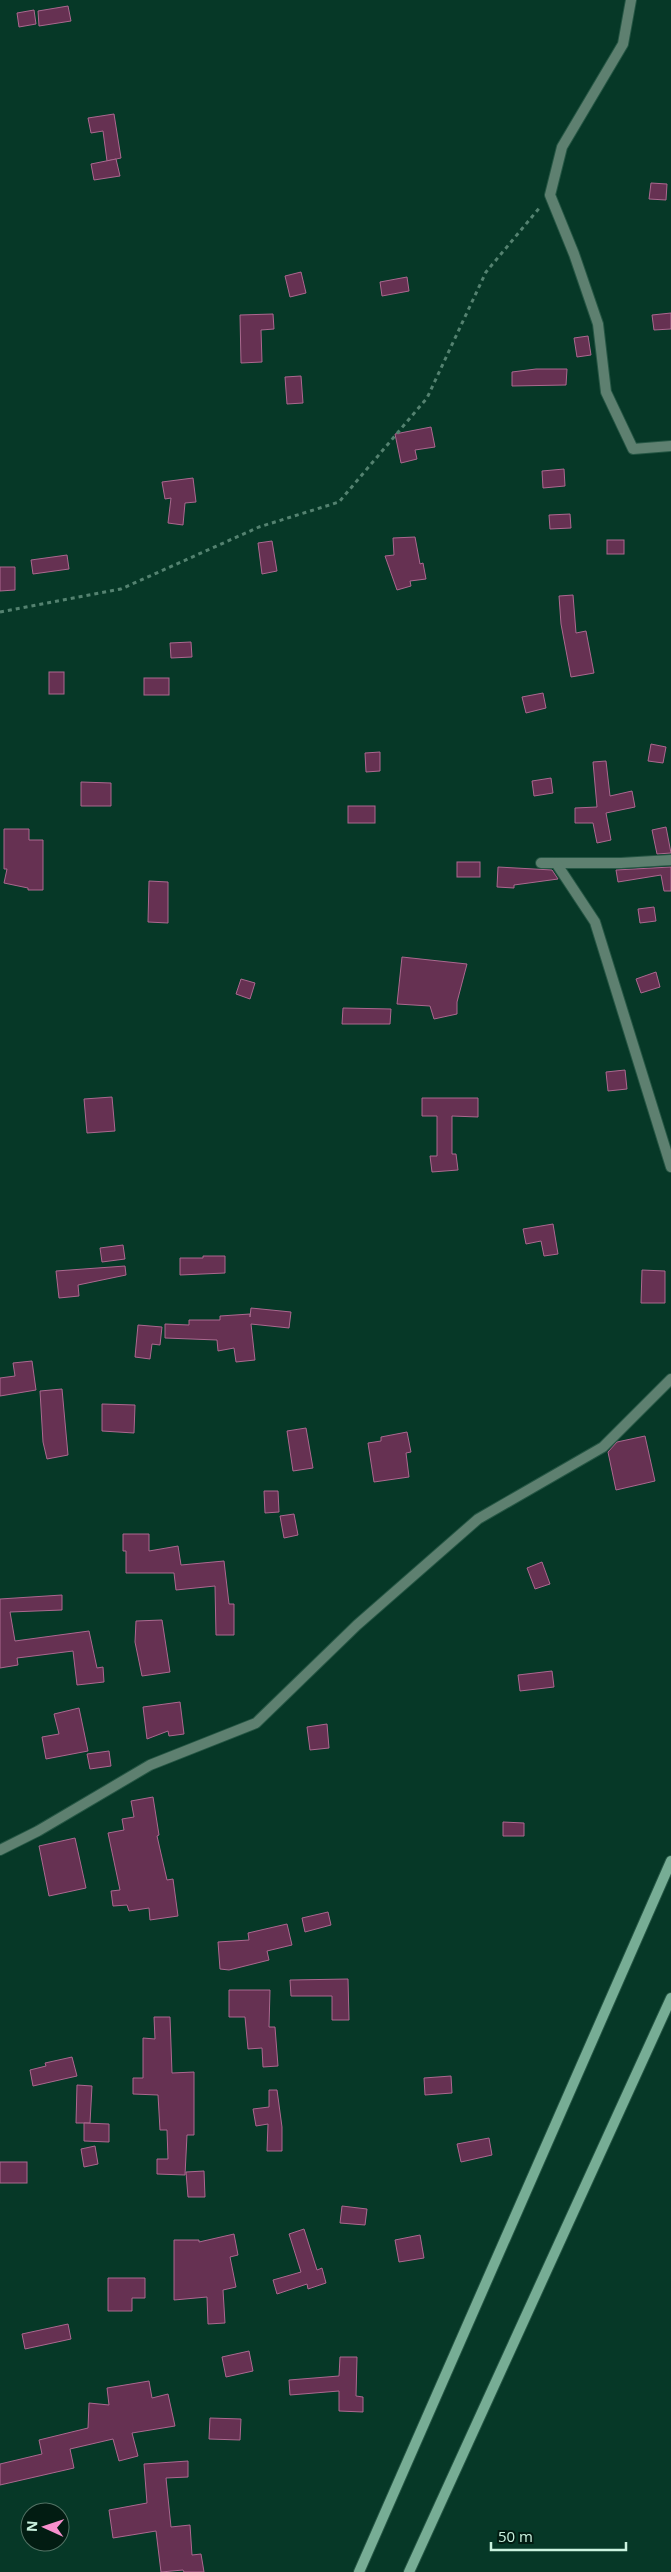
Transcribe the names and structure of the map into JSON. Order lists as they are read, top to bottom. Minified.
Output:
{"scale_bar":"50 m","north":"left"}
